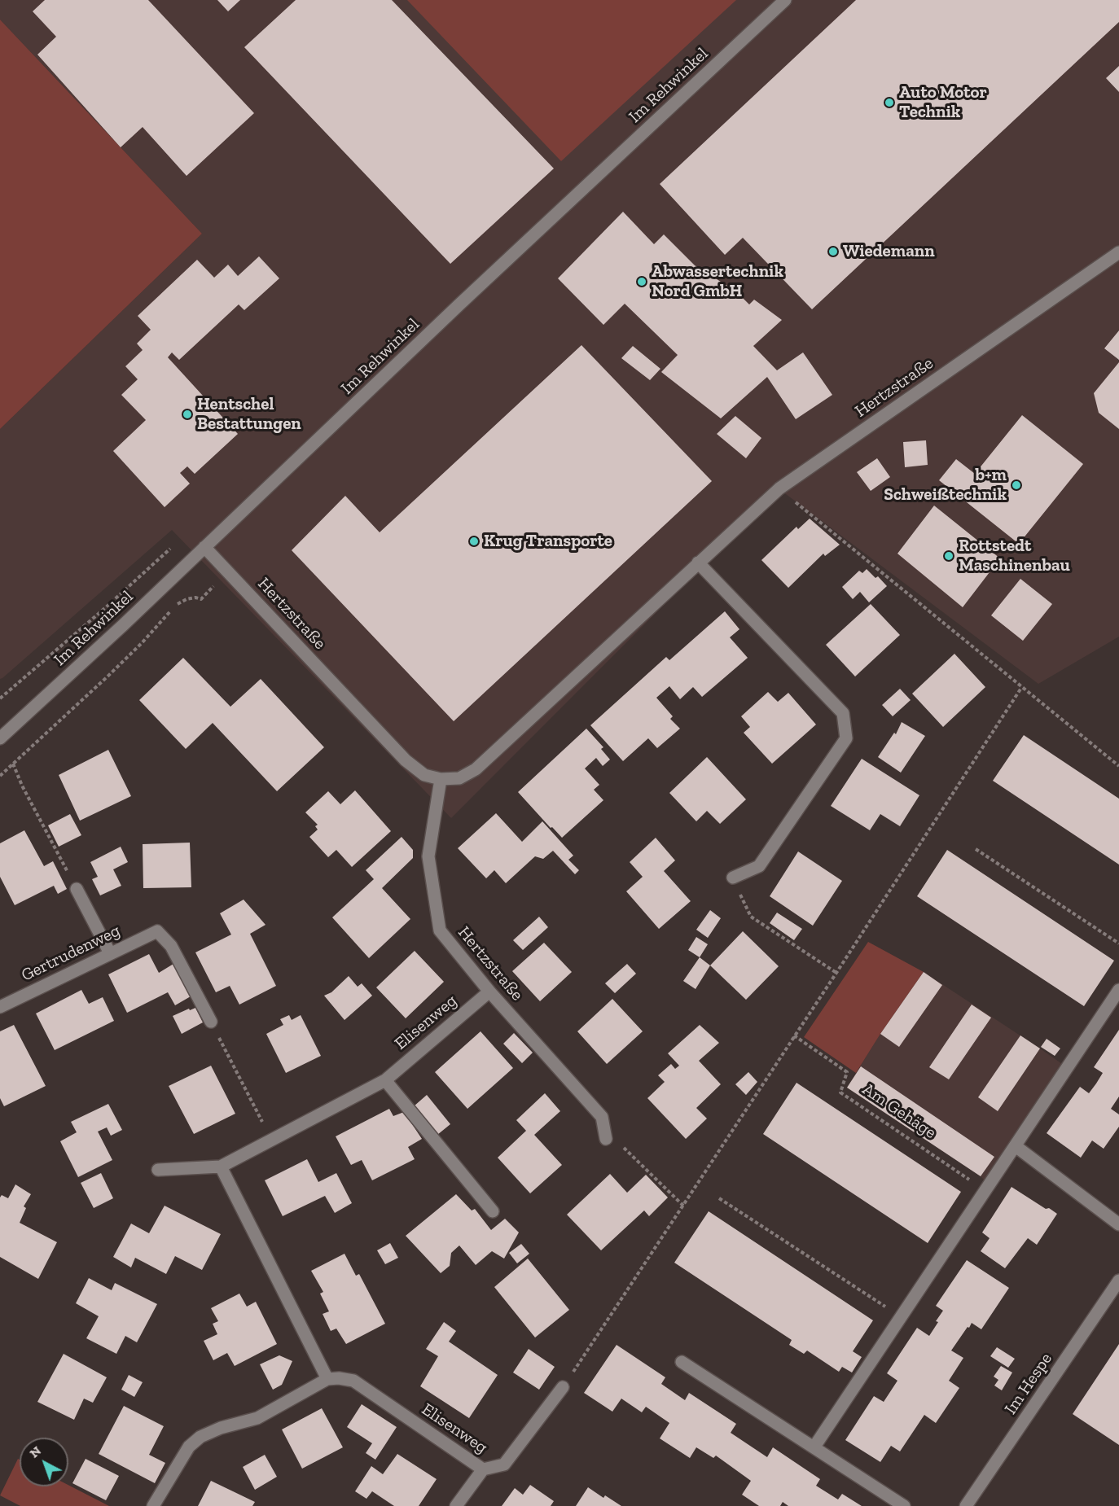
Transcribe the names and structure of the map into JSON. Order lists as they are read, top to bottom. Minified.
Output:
{"streets":{"street":["Im Rehwinkel","Hertzstraße","Gertrudenweg","Elisenweg","Im Hespe"],"path":["Am Gehäge"]},"crossings":[["Im Rehwinkel","Hertzstraße"],["Hertzstraße","Elisenweg"]],"places":["Auto Motor Technik","Wiedemann","Abwassertechnik Nord GmbH","Hentschel Bestattungen","b+m Schweißtechnik","Krug Transporte","Rottstedt Maschinenbau"],"north":"top left"}
